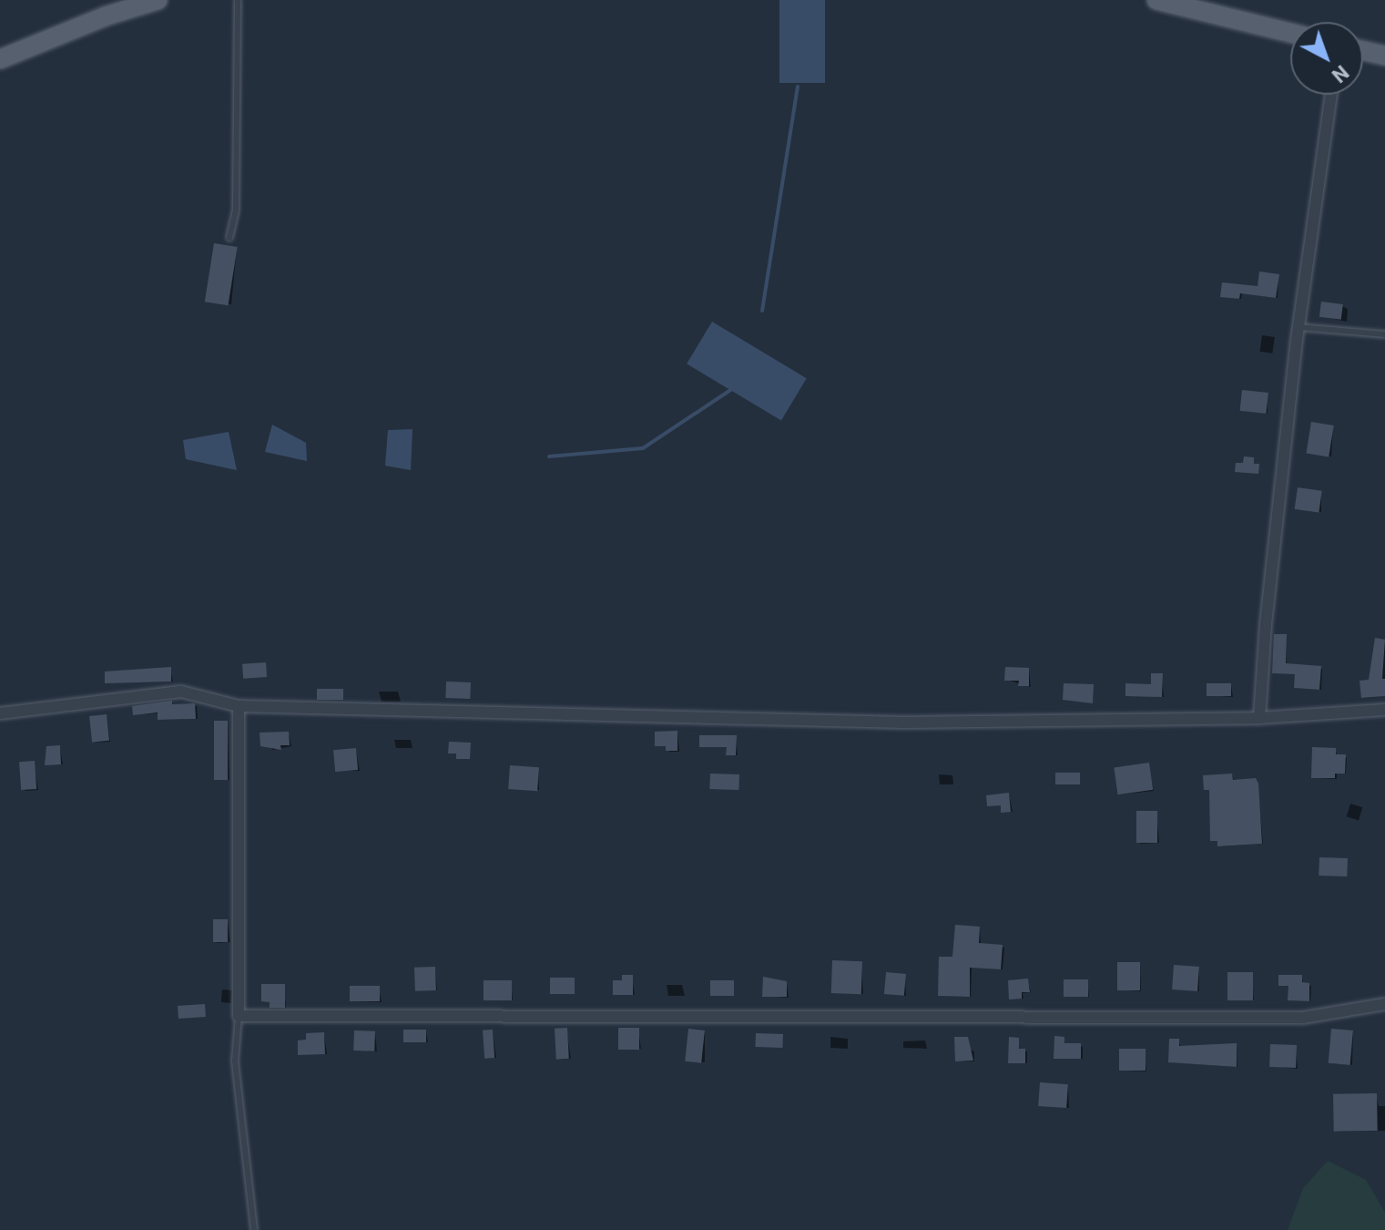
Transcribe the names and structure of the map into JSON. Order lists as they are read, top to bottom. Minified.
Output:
{"north":"bottom right"}
